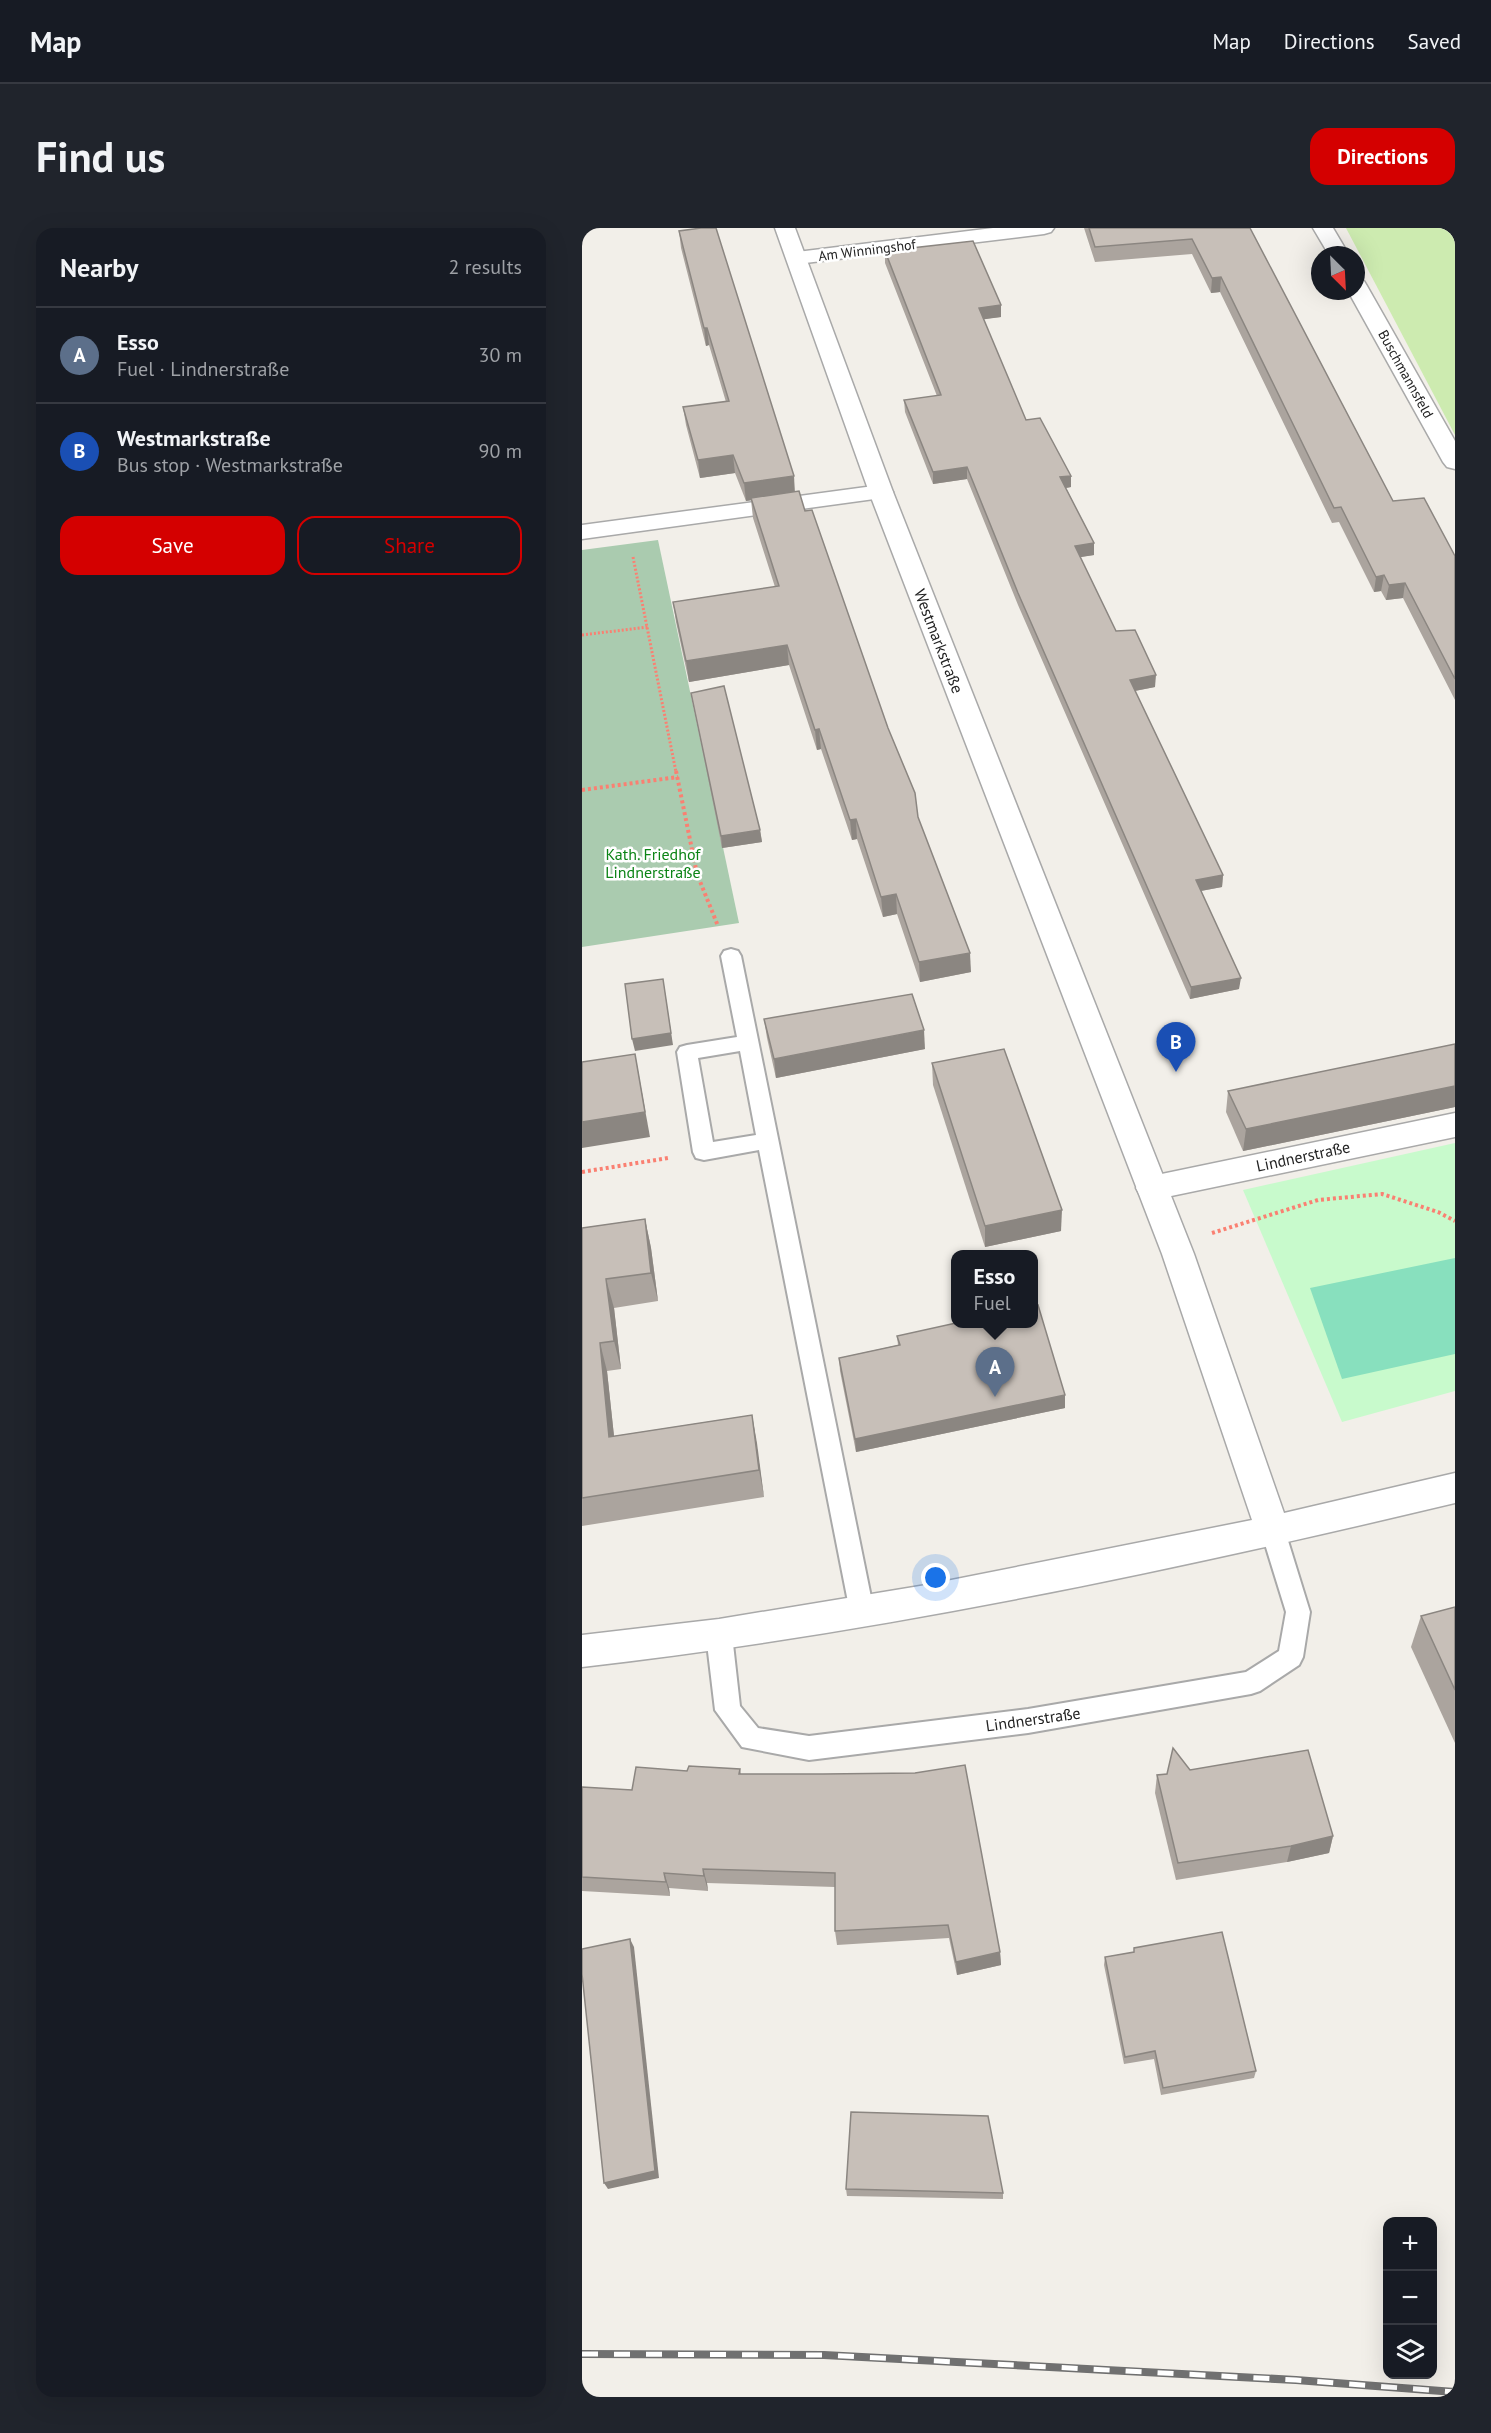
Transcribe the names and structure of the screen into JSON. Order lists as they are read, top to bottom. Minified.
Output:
{"streets":{"street":["Am Winningshof","Buschmannsfeld","Westmarkstraße","Lindnerstraße"]},"crossings":[["Am Winningshof","Westmarkstraße"],["Westmarkstraße","Lindnerstraße"]],"parks":["Kath. Friedhof Lindnerstraße"],"north":"bottom right","page":{"header":"Map","nav":["Map","Directions","Saved"],"buttons":["Directions",["Save","Share"]],"title":"Find us","heading":["Nearby","2 results"],"list":[{"mark":"A","name":"Esso","note":"Fuel · Lindnerstraße","value":"30 m"},{"mark":"B","name":"Westmarkstraße","note":"Bus stop · Westmarkstraße","value":"90 m"}],"pins":["B","A"],"popup":["Esso","Fuel"],"map_buttons":["+","−"]}}
